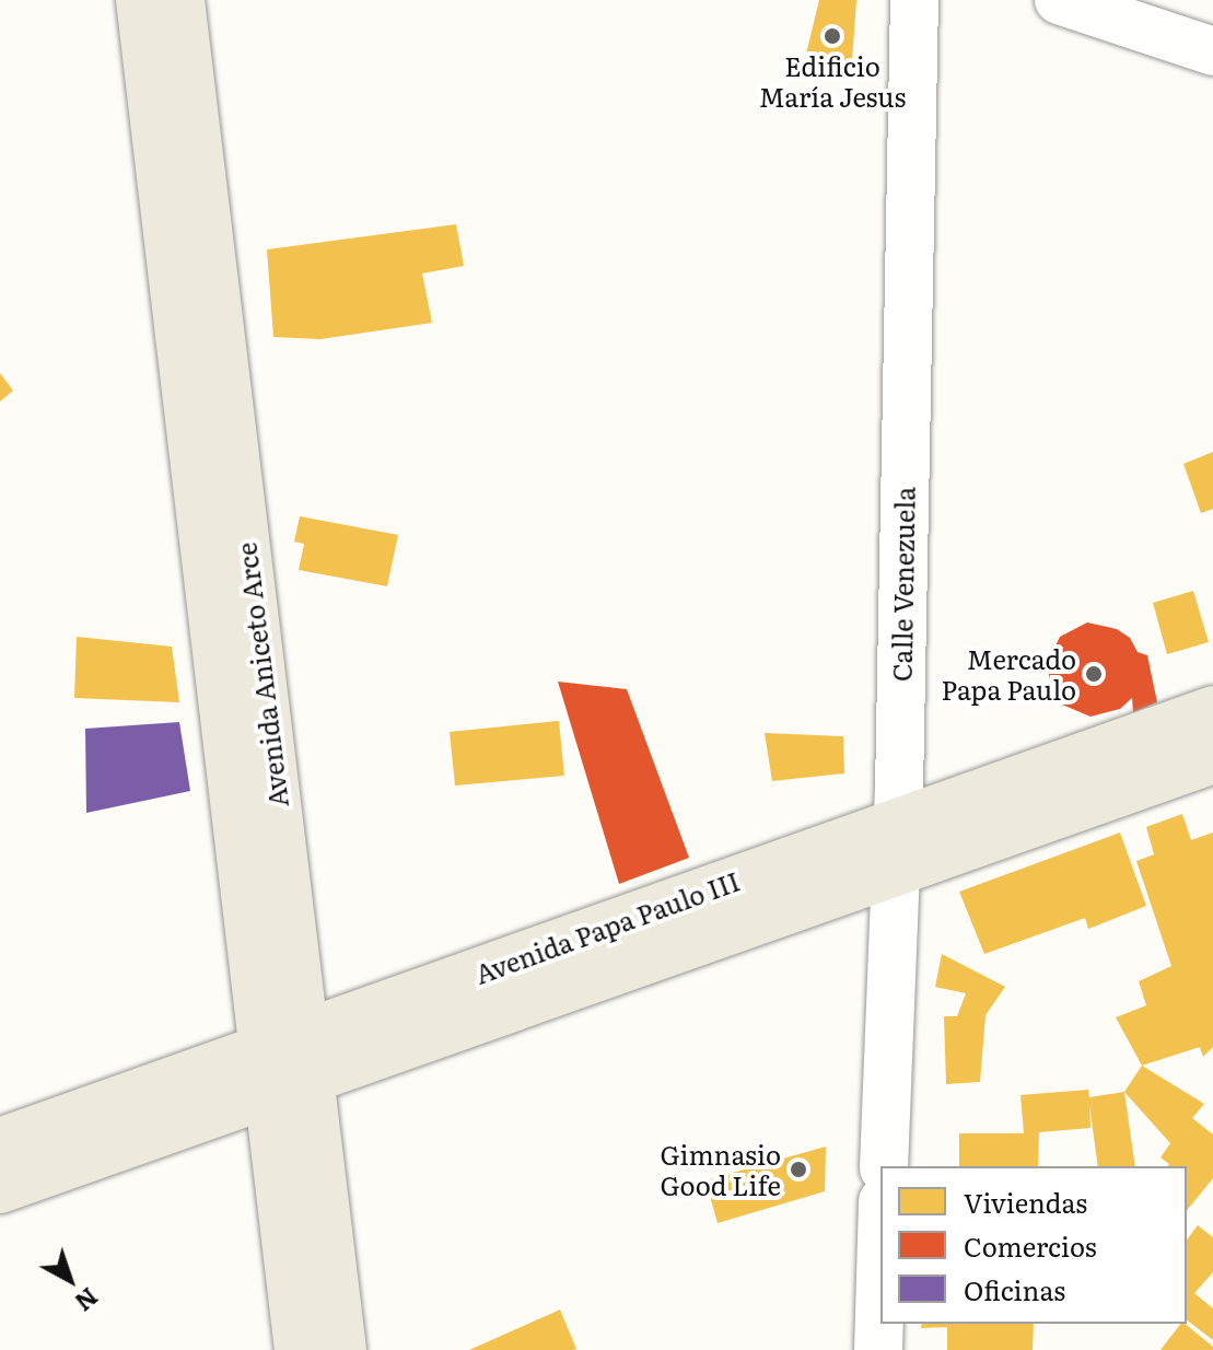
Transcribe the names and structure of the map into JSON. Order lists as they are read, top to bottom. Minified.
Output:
{"streets":{"main road":["Avenida Aniceto Arce","Avenida Papa Paulo III"],"street":["Calle Venezuela"]},"crossings":[["Calle Venezuela","Avenida Papa Paulo III"],["Avenida Aniceto Arce","Avenida Papa Paulo III"]],"places":["Edificio María Jesus","Mercado Papa Paulo","Gimnasio Good Life"],"legend":["Viviendas","Comercios","Oficinas"],"north":"bottom right"}
